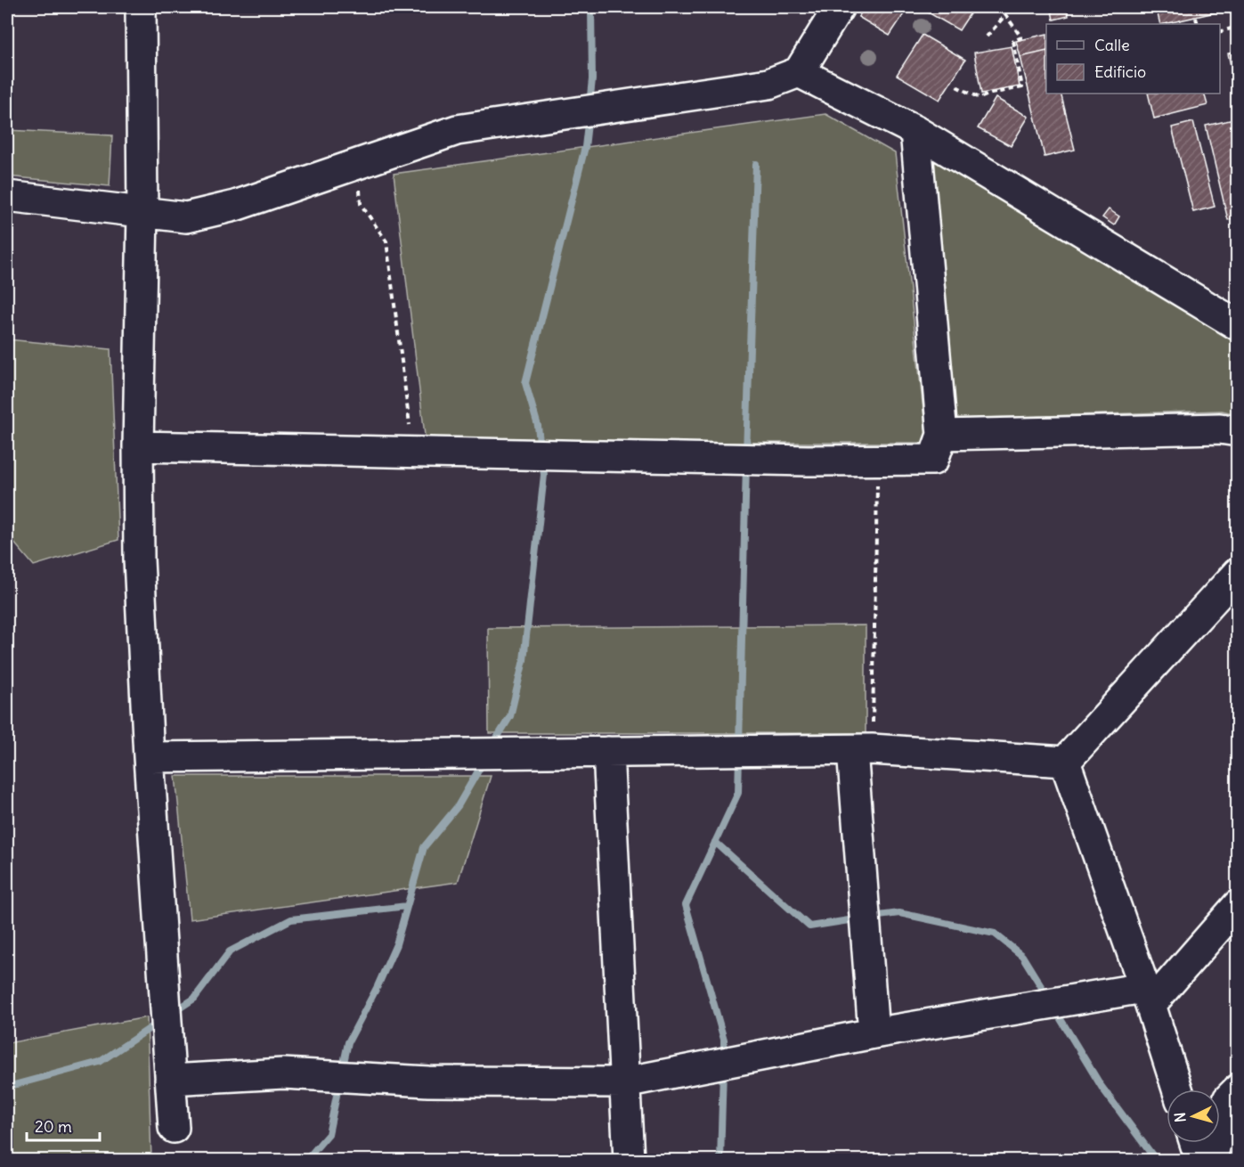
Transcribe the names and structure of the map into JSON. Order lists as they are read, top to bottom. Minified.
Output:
{"legend":["Calle","Edificio"],"scale_bar":"20 m","north":"left"}
